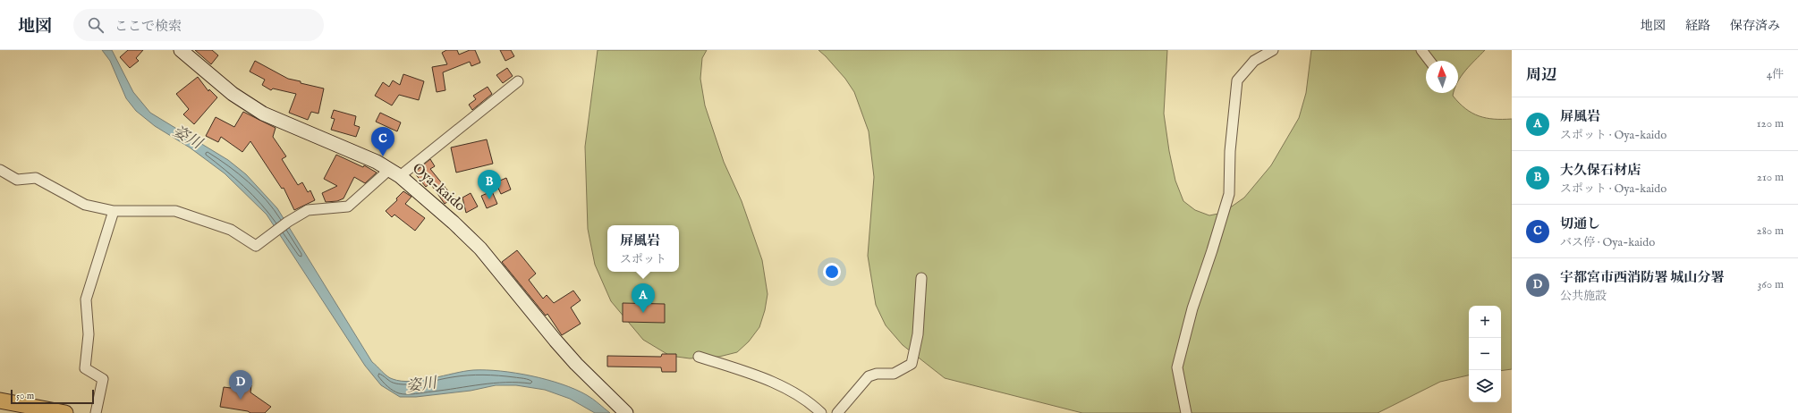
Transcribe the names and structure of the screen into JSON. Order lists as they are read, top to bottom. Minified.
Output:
{"streets":{"main road":["Oya-kaido"]},"water":["姿川"],"scale_bar":"50 m","north":"top","page":{"header":"地図","search":"ここで検索","nav":["地図","経路","保存済み"],"heading":["周辺","4件"],"list":[{"mark":"A","name":"屏風岩","note":"スポット · Oya-kaido","value":"120 m"},{"mark":"B","name":"大久保石材店","note":"スポット · Oya-kaido","value":"210 m"},{"mark":"C","name":"切通し","note":"バス停 · Oya-kaido","value":"280 m"},{"mark":"D","name":"宇都宮市西消防署 城山分署","note":"公共施設","value":"360 m"}],"pins":["C","B","A","D"],"popup":["屏風岩","スポット"],"map_buttons":["+","−"],"scale":"50 m"}}
